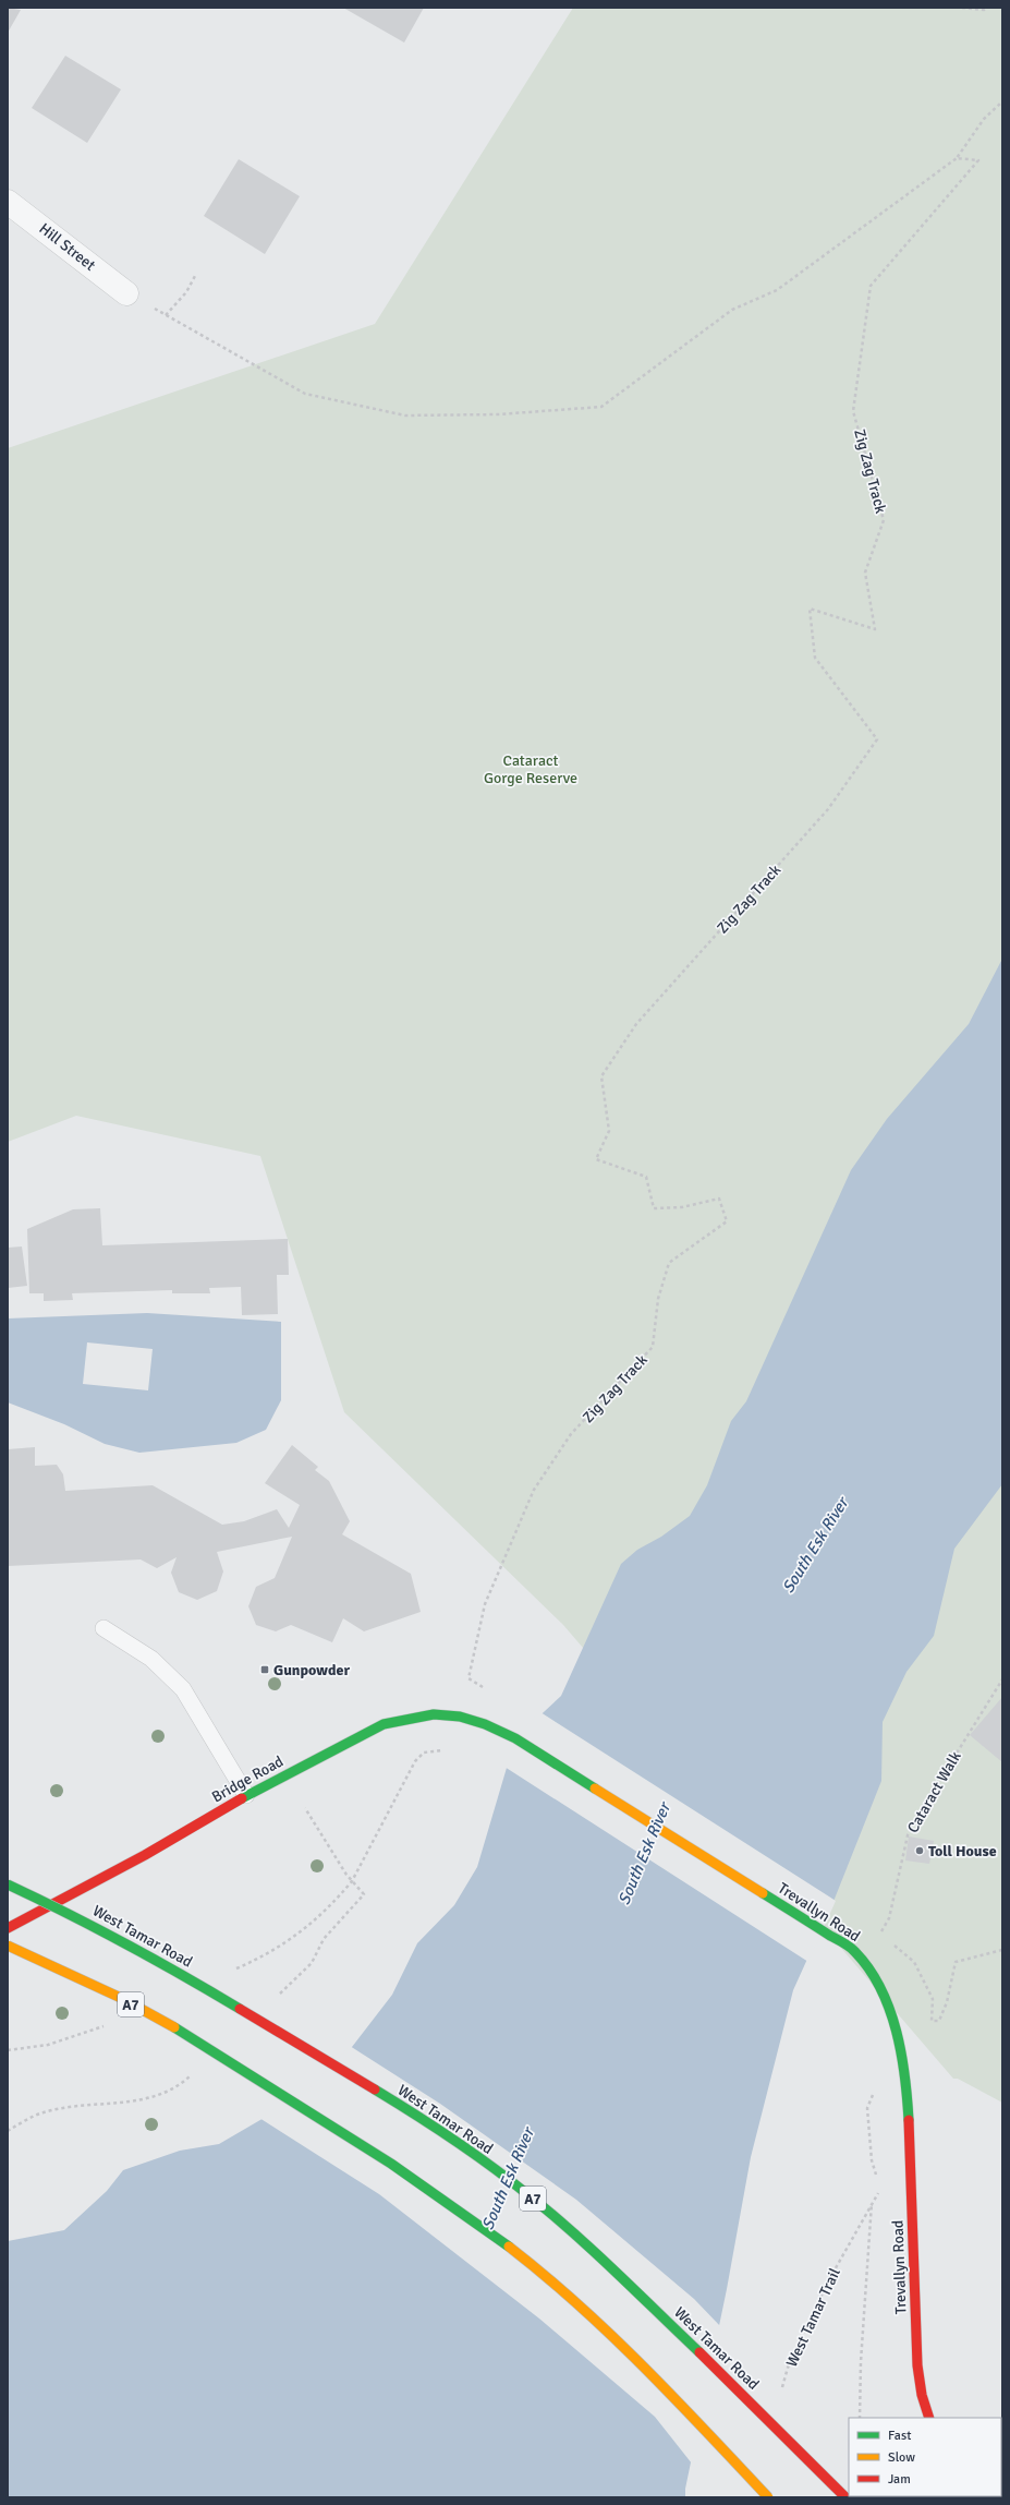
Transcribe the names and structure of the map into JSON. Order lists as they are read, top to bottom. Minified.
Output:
{"streets":{"main road":["Bridge Road","Trevallyn Road","West Tamar Road","A7"],"street":["Hill Street"],"path":["Zig Zag Track","Cataract Walk","West Tamar Trail"]},"crossings":[["Bridge Road","Trevallyn Road"],["Trevallyn Road","West Tamar Trail"]],"water":["South Esk River"],"parks":["Cataract Gorge Reserve"],"places":{"transit":["Gunpowder"],"other":["Toll House"]},"legend":["Fast","Slow","Jam"]}
